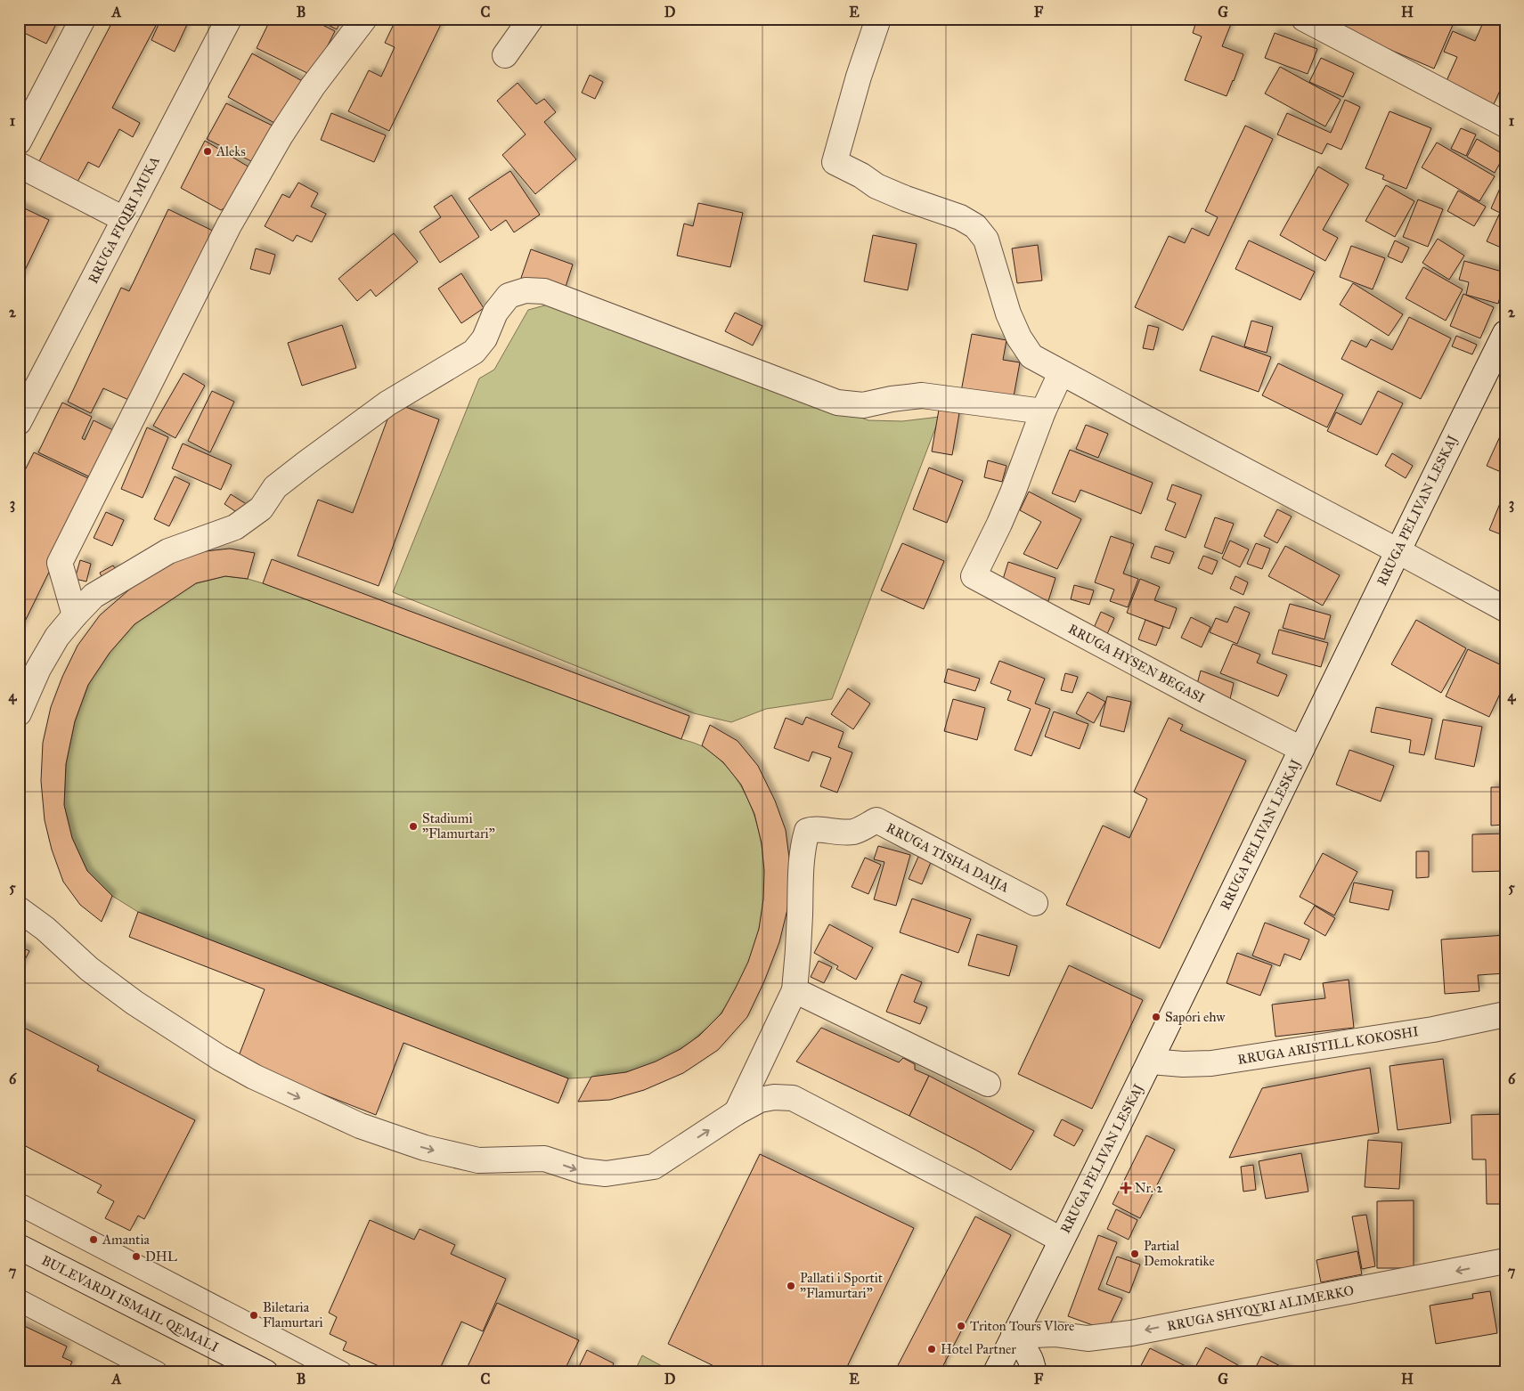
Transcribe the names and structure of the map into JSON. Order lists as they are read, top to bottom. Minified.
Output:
{"streets":{"street":["RRUGA FIQIRI MUKA","RRUGA PELIVAN LESKAJ","RRUGA HYSEN BEGASI","RRUGA TISHA DAIJA","RRUGA ARISTILL KOKOSHI","BULEVARDI ISMAIL QEMALI","RRUGA SHYQYRI ALIMERKO"]},"crossings":[["RRUGA PELIVAN LESKAJ","RRUGA HYSEN BEGASI"],["RRUGA PELIVAN LESKAJ","RRUGA ARISTILL KOKOSHI"],["RRUGA PELIVAN LESKAJ","RRUGA SHYQYRI ALIMERKO"]],"one_way":["RRUGA SHYQYRI ALIMERKO"],"places":{"other":["Aleks","Stadiumi \"Flamurtari\"","Sapori ehw","Amantia","Partial Demokratike","DHL","Pallati i Sportit \"Flamurtari\"","Biletaria Flamurtari","Triton Tours Vlore","Hotel Partner"],"health":["Nr. 2"]},"grid":{"columns":["A","B","C","D","E","F","G","H"],"rows":["1","2","3","4","5","6","7"]}}
